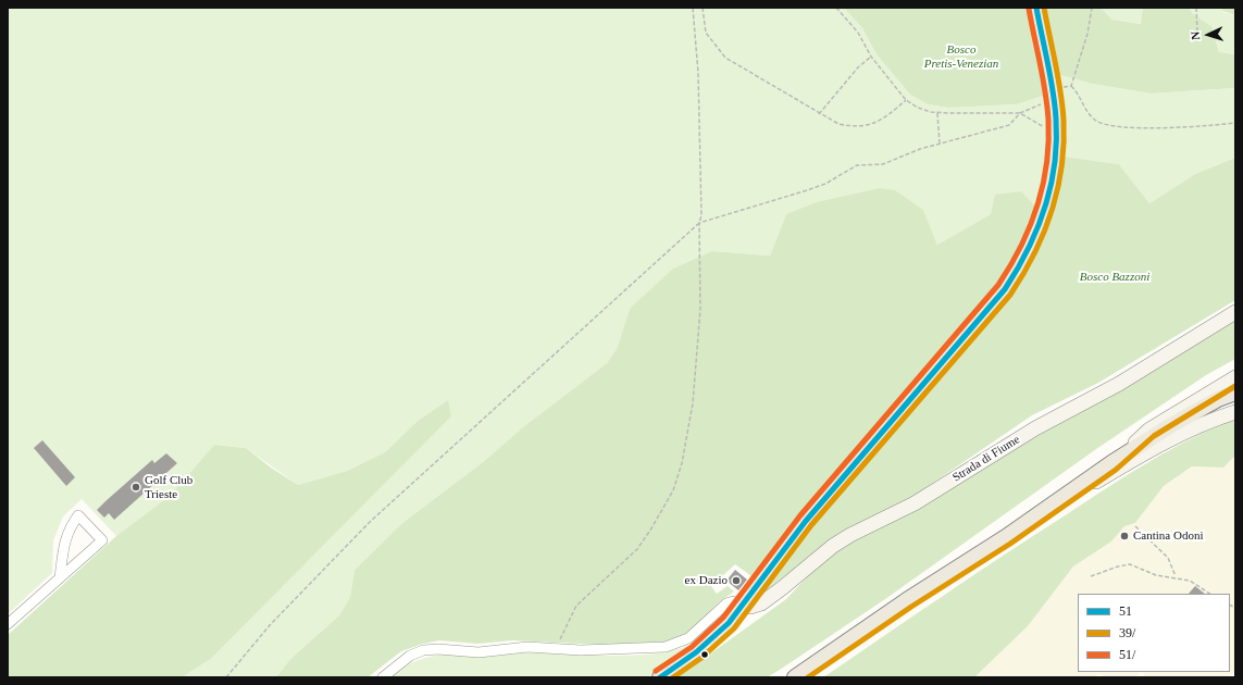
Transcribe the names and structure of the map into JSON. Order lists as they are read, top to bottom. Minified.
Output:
{"streets":{"street":["Strada di Fiume"]},"parks":["Bosco Pretis-Venezian","Bosco Bazzoni"],"places":["Golf Club Trieste","Cantina Odoni","ex Dazio"],"lines":["transit line 51","transit line 39/","transit line 51/"],"legend":["51","39/","51/"],"north":"left"}
